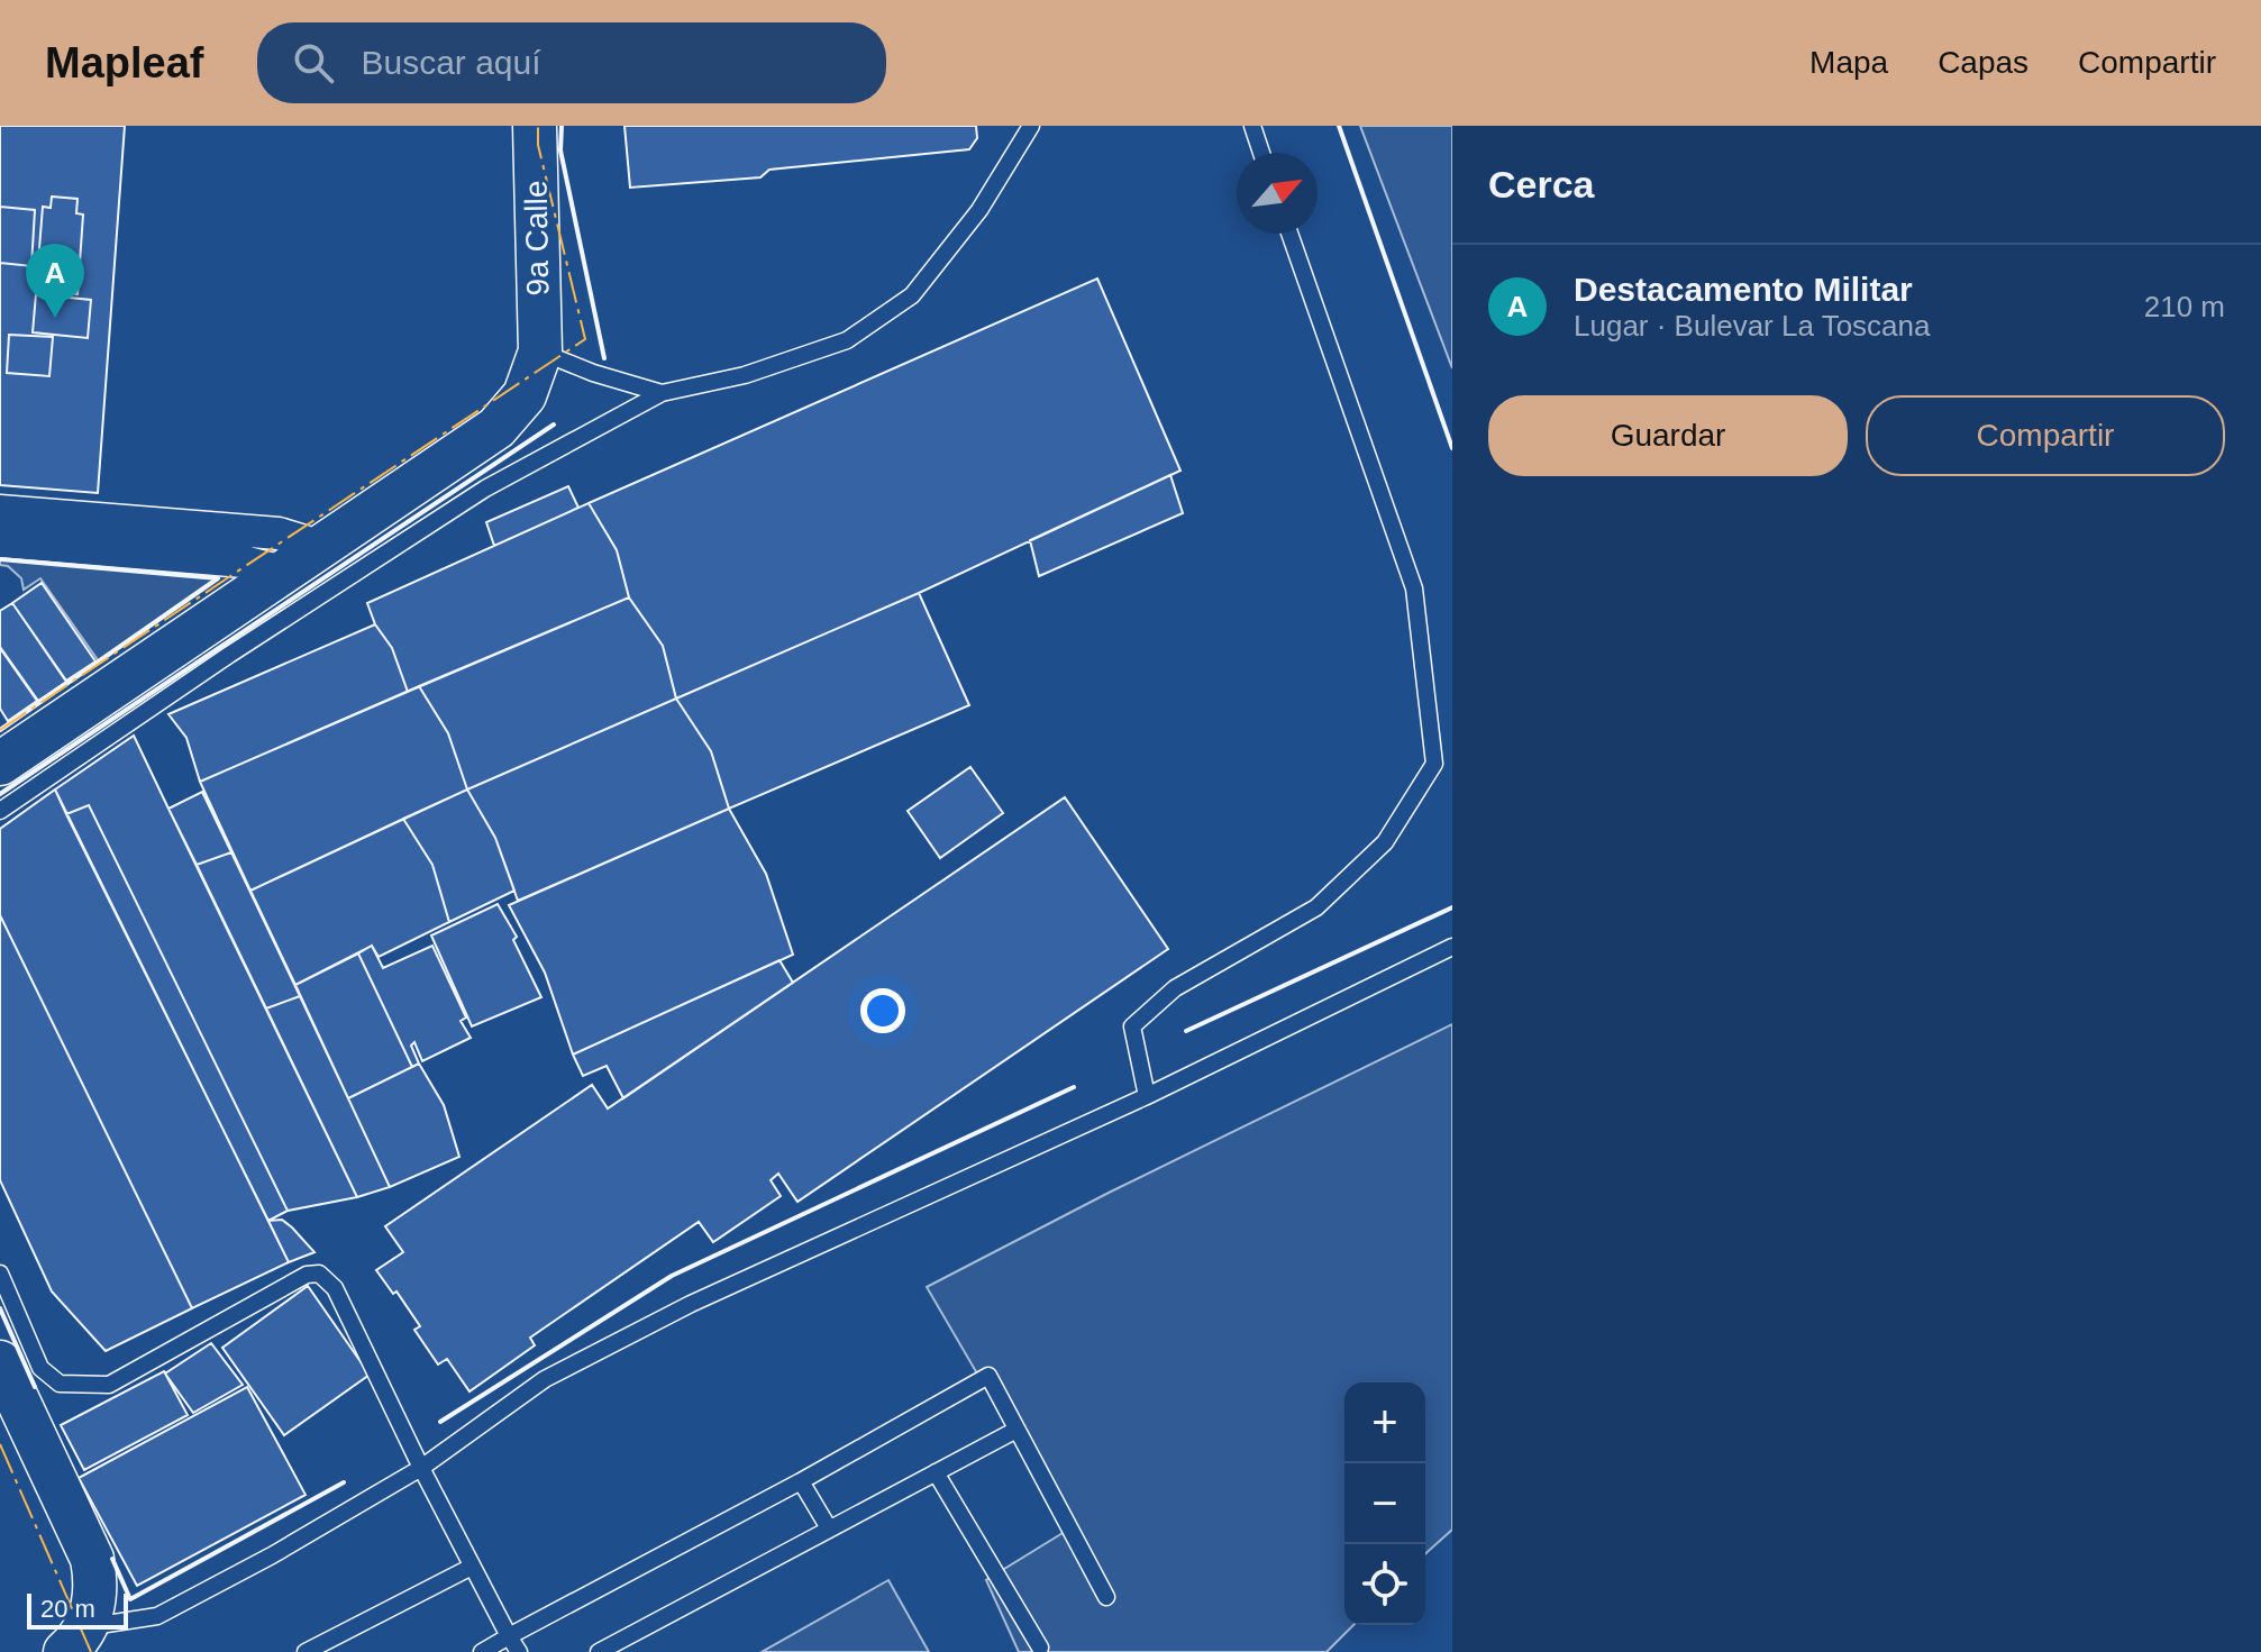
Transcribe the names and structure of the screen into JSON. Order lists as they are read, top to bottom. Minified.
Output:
{"streets":{"main road":["9a Calle"]},"scale_bar":"20 m","north":"top right","page":{"header":"Mapleaf","search":"Buscar aquí","nav":["Mapa","Capas","Compartir"],"heading":"Cerca","list":[{"mark":"A","name":"Destacamento Militar","note":"Lugar · Bulevar La Toscana","value":"210 m"}],"pins":"A","buttons":["Guardar","Compartir"],"map_buttons":["+","−"],"scale":"20 m"}}
